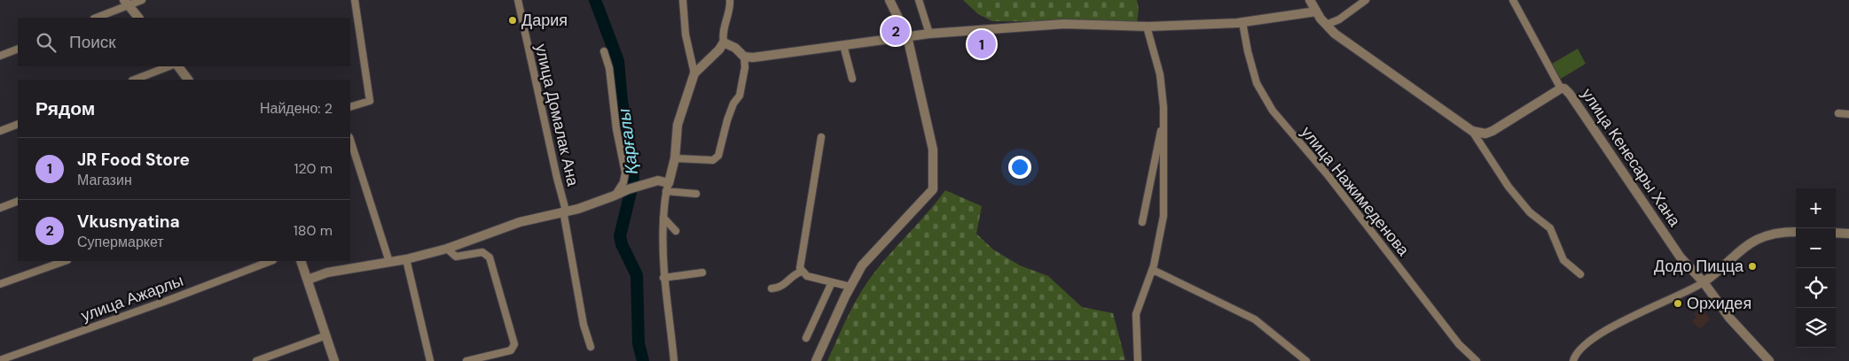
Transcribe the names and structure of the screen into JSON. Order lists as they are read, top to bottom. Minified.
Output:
{"streets":{"street":["улица Домалак Ана","улица Кенесары Хана","улица Нажимеденова","улица Ажарлы"]},"water":["Қарғалы"],"places":["Дария","Додо Пицца","Орхидея"],"page":{"pins":["2","1"],"search":"Поиск","heading":["Рядом","Найдено: 2"],"list":[{"mark":"1","name":"JR Food Store","note":"Магазин","value":"120 m"},{"mark":"2","name":"Vkusnyatina","note":"Супермаркет","value":"180 m"}],"map_buttons":["+","−"]}}
